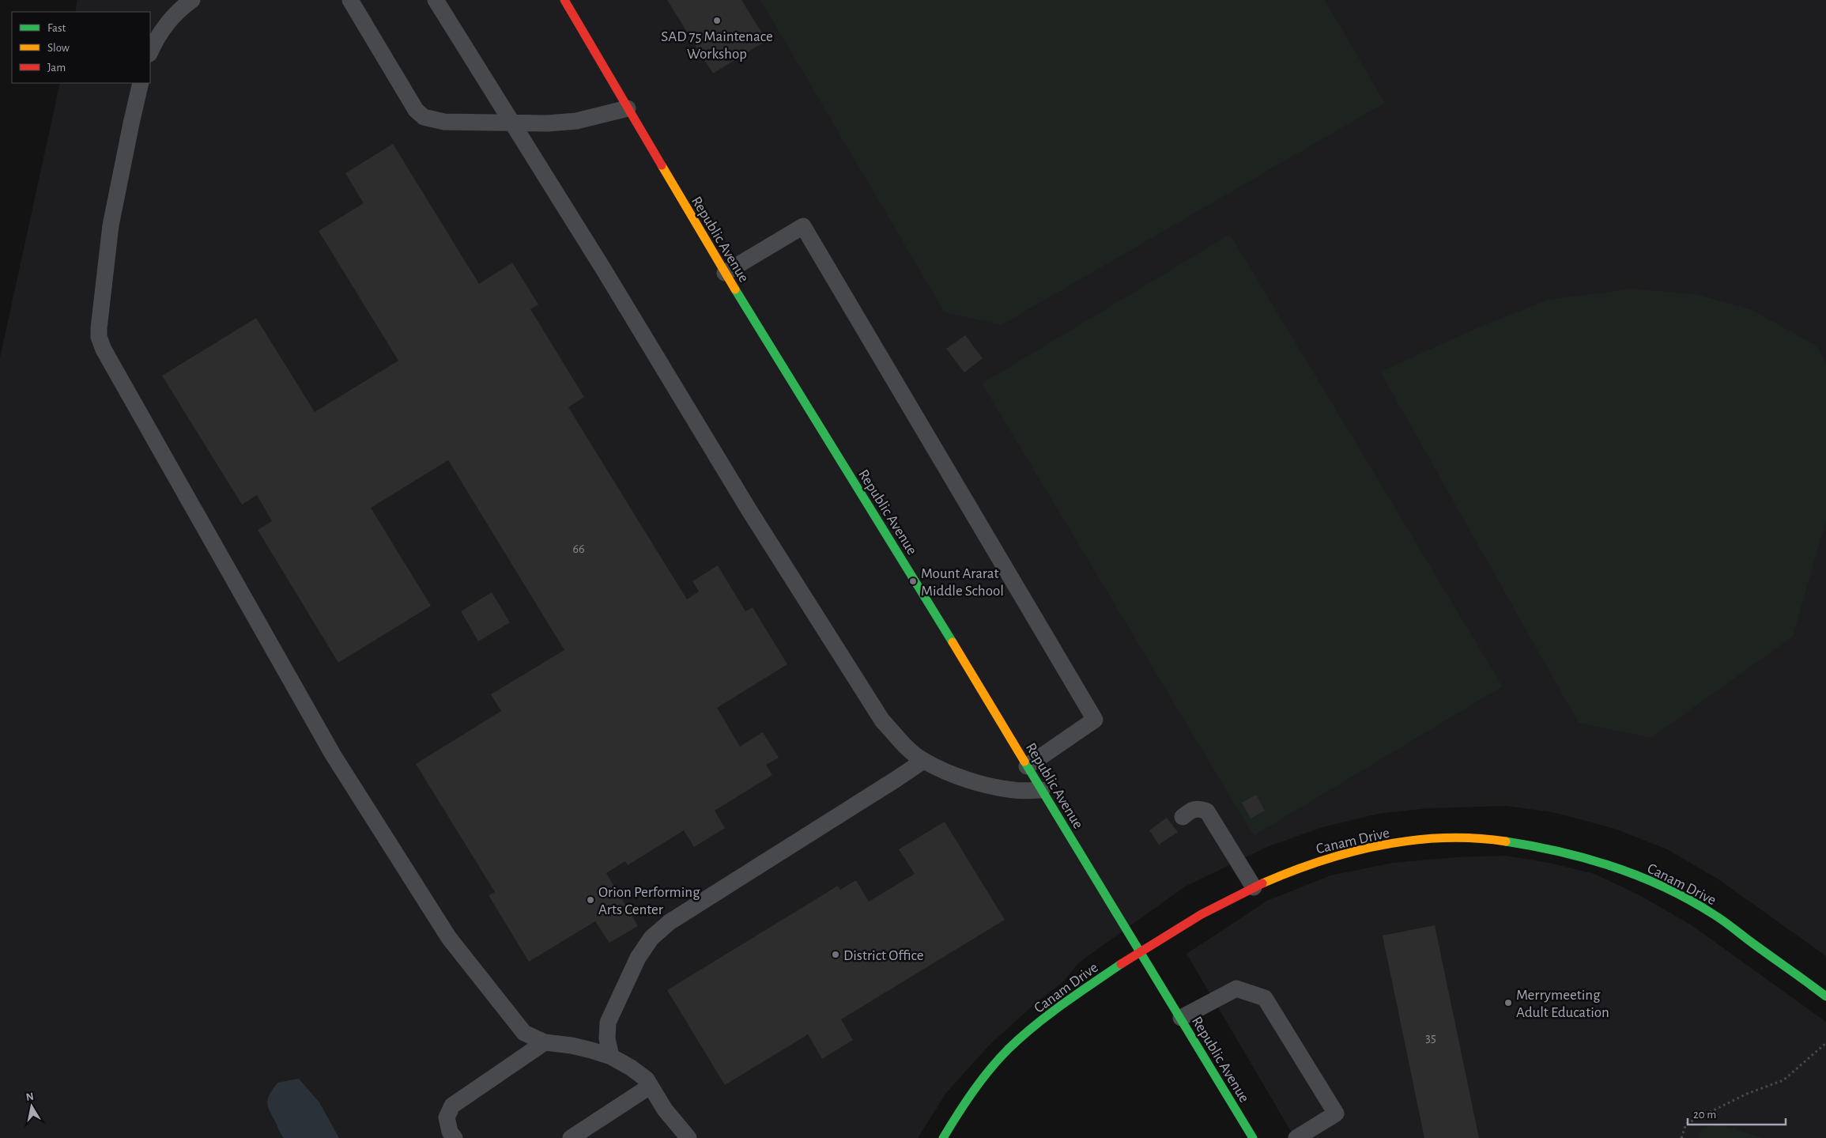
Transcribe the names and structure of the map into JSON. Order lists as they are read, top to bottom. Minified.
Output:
{"streets":{"street":["Republic Avenue","Canam Drive"]},"crossings":[["Republic Avenue","Canam Drive"]],"places":["SAD 75 Maintenace Workshop","Mount Ararat Middle School","Orion Performing Arts Center","District Office","Merrymeeting Adult Education"],"house_numbers":["66","35"],"legend":["Fast","Slow","Jam"],"scale_bar":"20 m","north":"top"}
